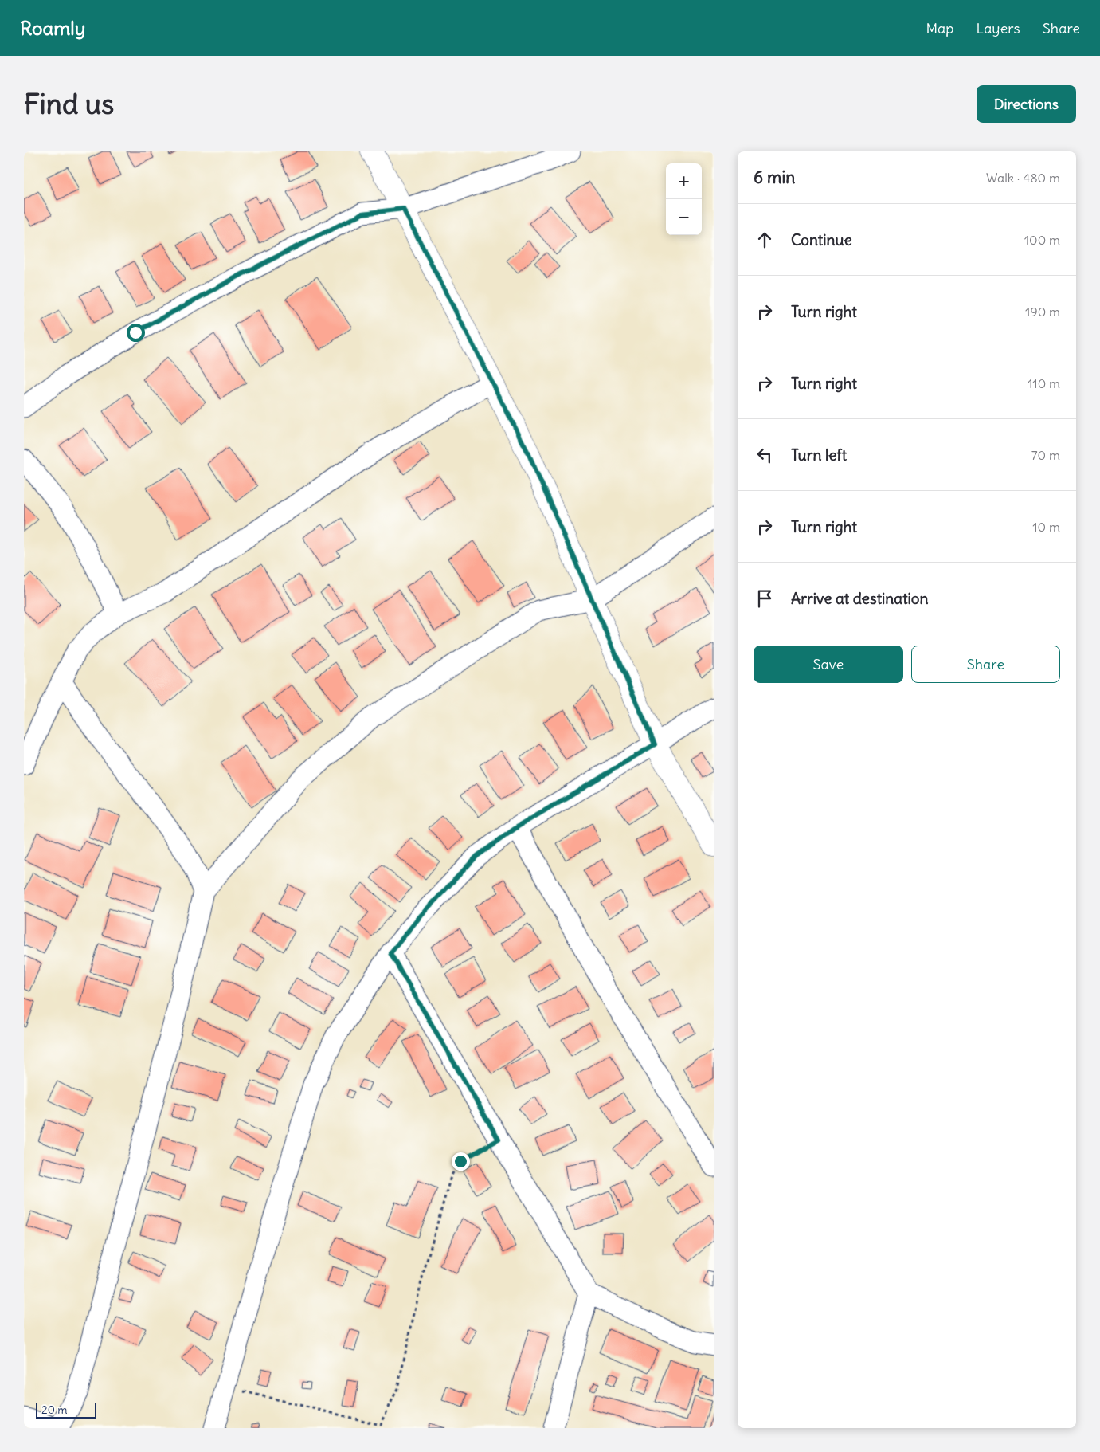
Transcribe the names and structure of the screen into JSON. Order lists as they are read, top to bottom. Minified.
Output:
{"scale_bar":"20 m","page":{"header":"Roamly","nav":["Map","Layers","Share"],"buttons":["Directions",["Save","Share"]],"title":"Find us","heading":["6 min","Walk · 480 m"],"map_buttons":["+","−"],"list":[["Continue","100 m"],["Turn right","190 m"],["Turn right","110 m"],["Turn left","70 m"],["Turn right","10 m"],"Arrive at destination"],"scale":"20 m"}}
